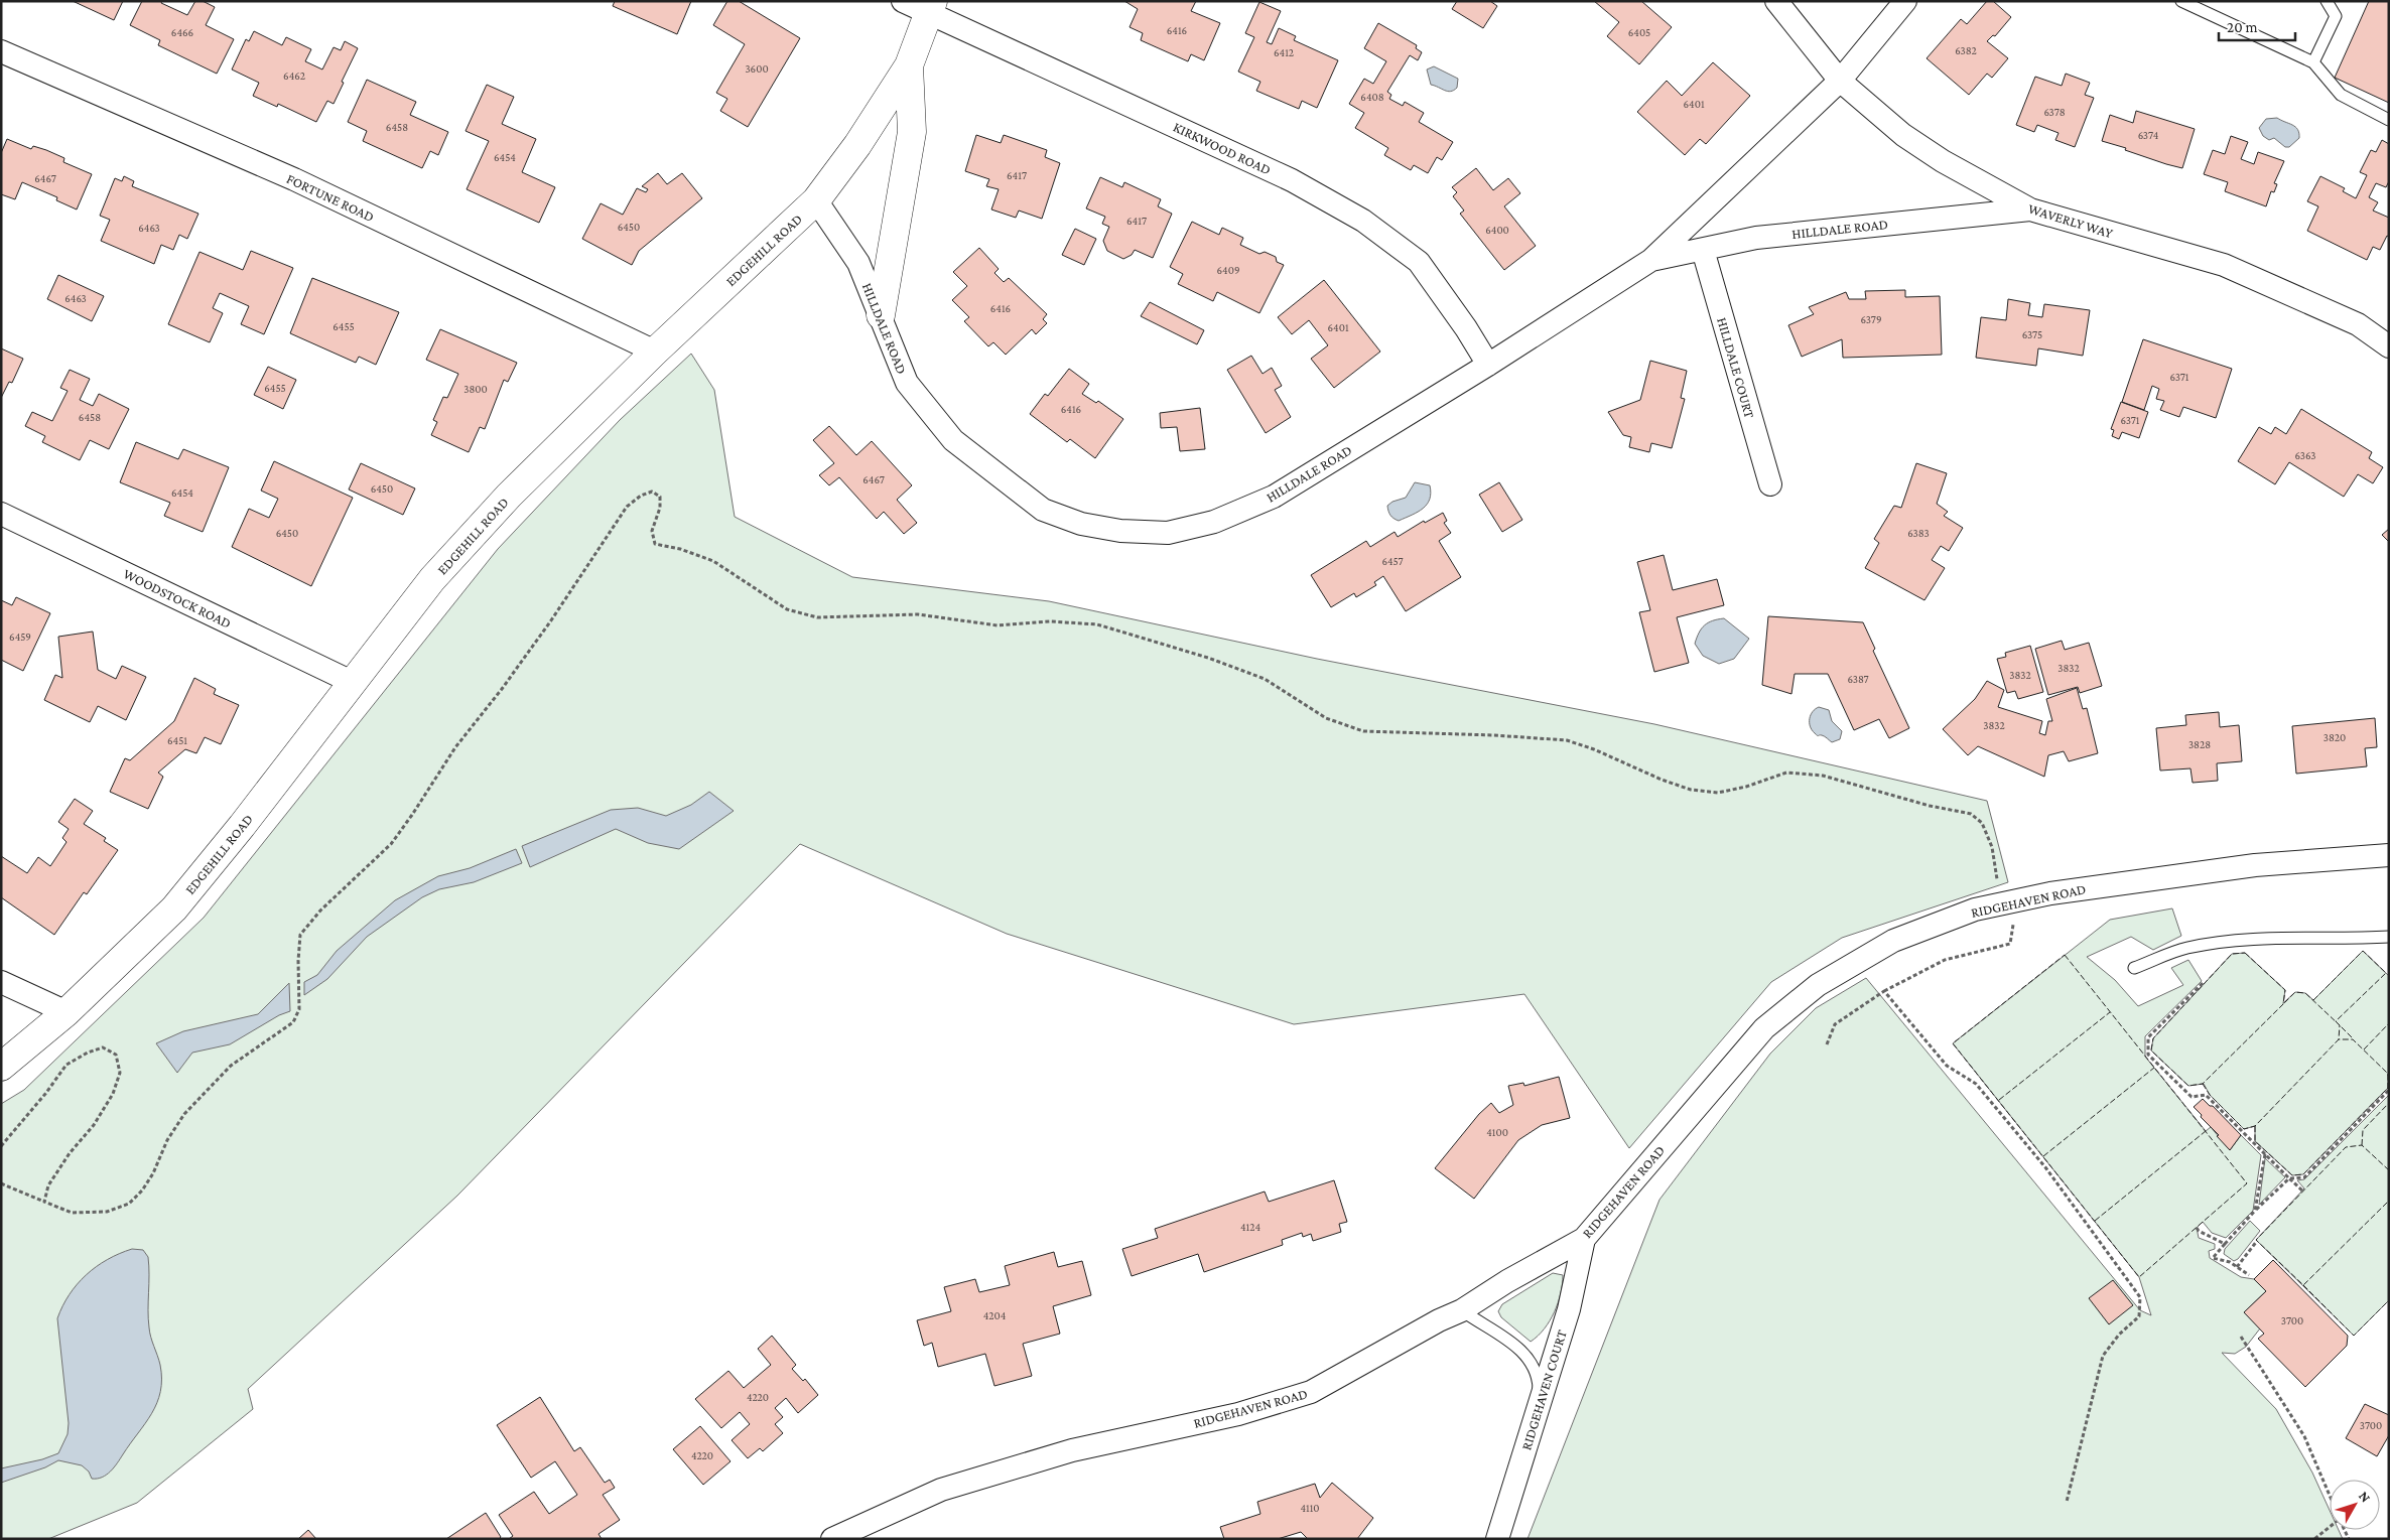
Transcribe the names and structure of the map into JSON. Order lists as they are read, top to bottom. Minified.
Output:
{"streets":{"street":["KIRKWOOD ROAD","FORTUNE ROAD","WAVERLY WAY","HILLDALE ROAD","EDGEHILL ROAD","HILLDALE COURT","WOODSTOCK ROAD","RIDGEHAVEN ROAD","RIDGEHAVEN COURT"]},"crossings":[["KIRKWOOD ROAD","HILLDALE ROAD"],["KIRKWOOD ROAD","EDGEHILL ROAD"],["FORTUNE ROAD","EDGEHILL ROAD"],["WAVERLY WAY","HILLDALE ROAD"],["HILLDALE ROAD","EDGEHILL ROAD"],["HILLDALE ROAD","HILLDALE COURT"],["EDGEHILL ROAD","WOODSTOCK ROAD"],["RIDGEHAVEN ROAD","RIDGEHAVEN COURT"]],"house_numbers":["6416","6466","6405","6382","6412","3600","6462","6408","6401","6378","6458","6374","6454","6417","6467","6417","6450","6463","6400","6409","6463","6416","6379","6455","6401","6375","6371","6455","3800","6416","6458","6371","6363","6467","6450","6454","6450","6383","6457","6459","3832","3832","6387","3832","3820","6451","3828","4100","4124","4204","3700","4220","3700","4220","4110"],"scale_bar":"20 m","north":"top right"}
